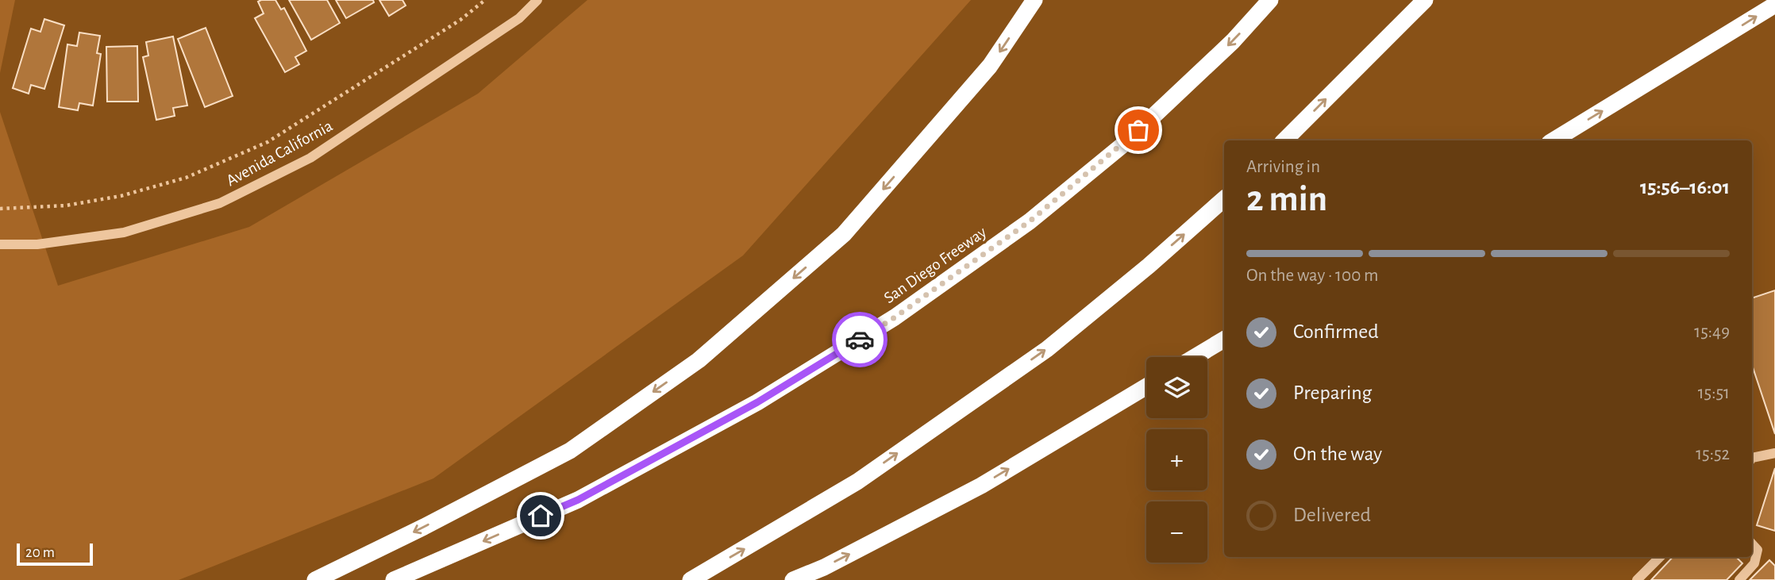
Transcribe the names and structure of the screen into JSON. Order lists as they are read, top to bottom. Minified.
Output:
{"streets":{"highway":["San Diego Freeway"],"street":["Avenida California"]},"scale_bar":"20 m","page":{"heading":["2 min","Arriving in","15:56–16:01"],"bar":"On the way · 100 m","list":[["Confirmed","15:49"],["Preparing","15:51"],["On the way","15:52"],"Delivered"],"map_buttons":["+","−"],"scale":"20 m"}}
